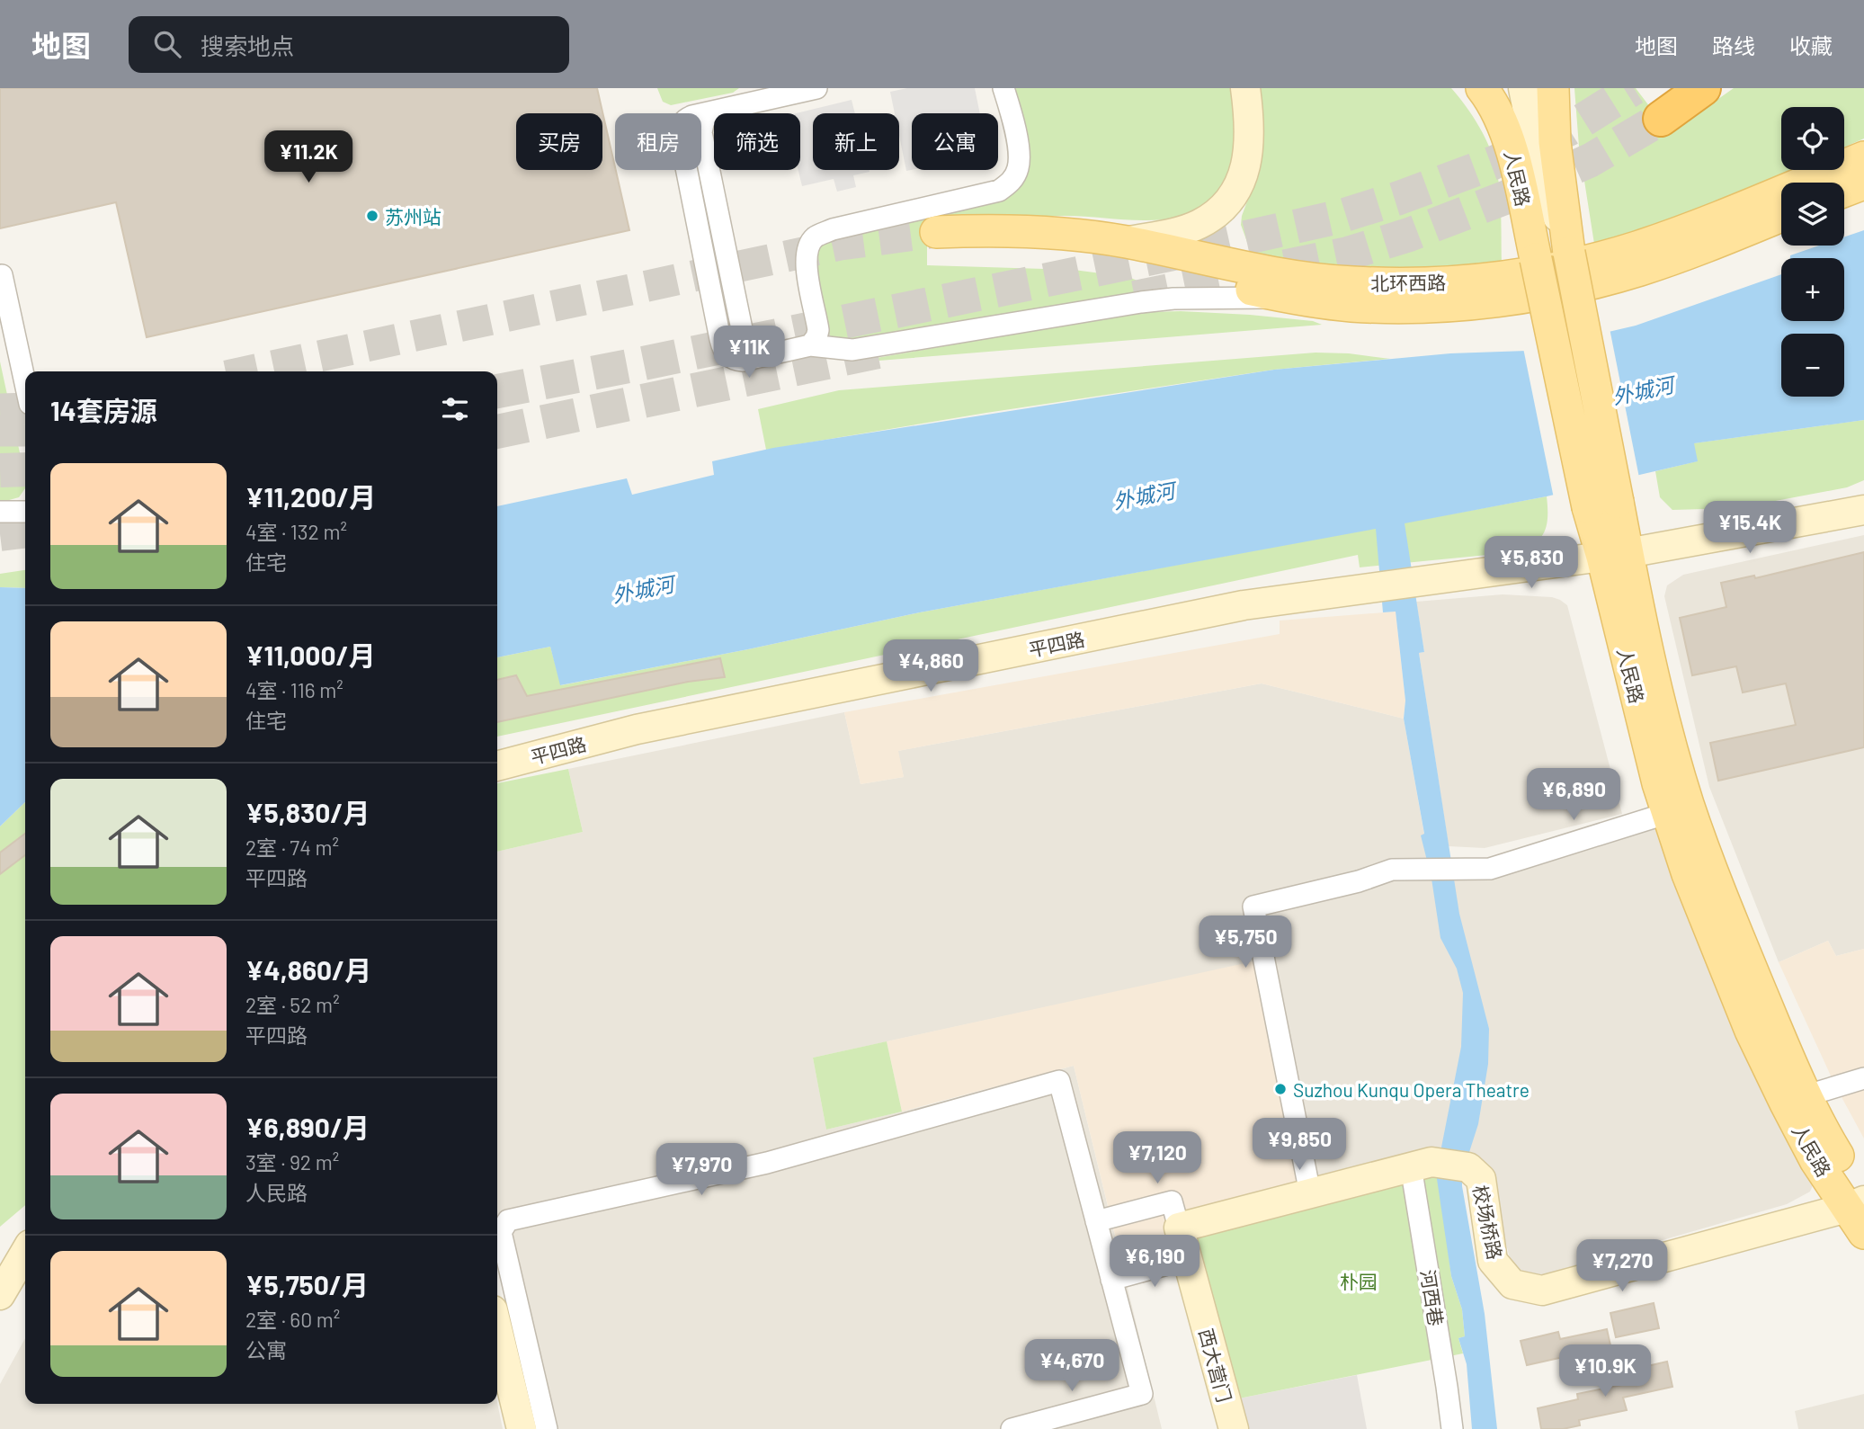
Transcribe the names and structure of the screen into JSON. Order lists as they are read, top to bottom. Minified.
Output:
{"streets":{"main road":["人民路","北环西路"],"street":["平四路","校场桥路","河西巷","西大营门"]},"crossings":[["人民路","平四路"],["人民路","校场桥路"],["校场桥路","河西巷"],["校场桥路","西大营门"]],"water":["外城河"],"parks":["朴园"],"places":["苏州站","Suzhou Kunqu Opera Theatre"],"page":{"header":"地图","search":"搜索地点","nav":["地图","路线","收藏"],"map_buttons":["+","−"],"chip":["买房","租房","筛选","新上","公寓"],"price":["¥11.2K","¥11K","¥15.4K","¥5,830","¥4,860","¥6,890","¥5,750","¥9,850","¥7,120","¥7,970","¥6,190","¥7,270","¥4,670","¥10.9K"],"heading":"14套房源","list":[{"name":"¥11,200/月","note":"4室 · 132 m² · 住宅"},{"name":"¥11,000/月","note":"4室 · 116 m² · 住宅"},{"name":"¥5,830/月","note":"2室 · 74 m² · 平四路"},{"name":"¥4,860/月","note":"2室 · 52 m² · 平四路"},{"name":"¥6,890/月","note":"3室 · 92 m² · 人民路"},{"name":"¥5,750/月","note":"2室 · 60 m² · 公寓"}]}}
